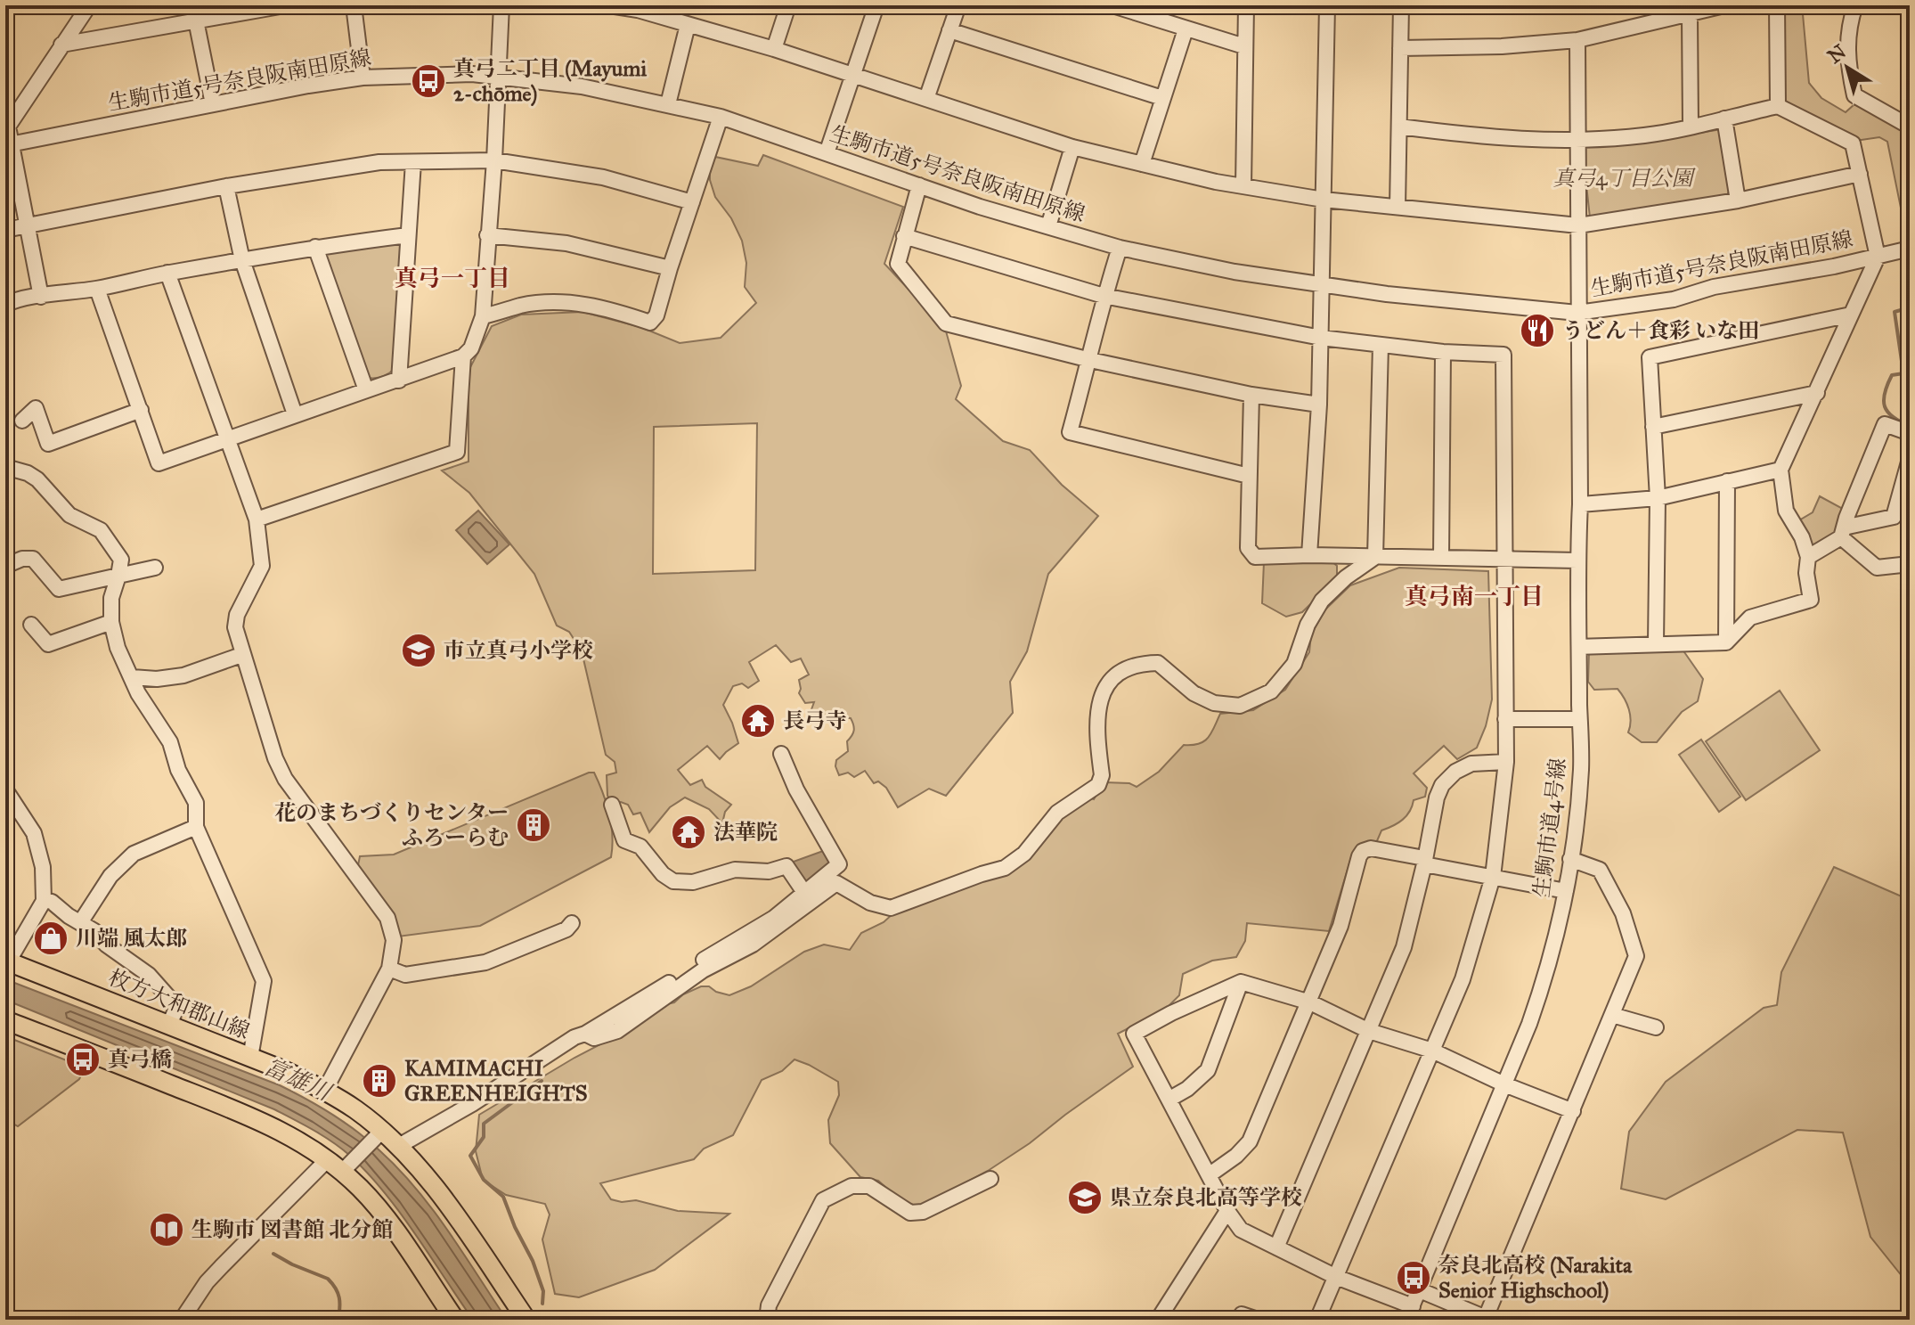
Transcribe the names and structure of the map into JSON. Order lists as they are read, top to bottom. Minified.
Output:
{"streets":{"main road":["枚方大和郡山線"],"street":["生駒市道5号奈良阪南田原線","生駒市道4号線"]},"crossings":[["生駒市道5号奈良阪南田原線","生駒市道4号線"]],"districts":["真弓一丁目","真弓南一丁目"],"water":["富雄川"],"parks":["真弓4丁目公園"],"places":{"bus stop":["真弓二丁目 (Mayumi 2-chōme)","真弓橋","奈良北高校 (Narakita Senior Highschool)"],"restaurant":["うどん＋食彩 いな田"],"school or university":["市立真弓小学校","県立奈良北高等学校"],"temple":["長弓寺","法華院"],"building":["花のまちづくりセンター ふろーらむ","KAMIMACHI GREENHEIGHTS"],"shop":["川端 風太郎"],"library":["生駒市 図書館 北分館"]},"north":"top left"}
